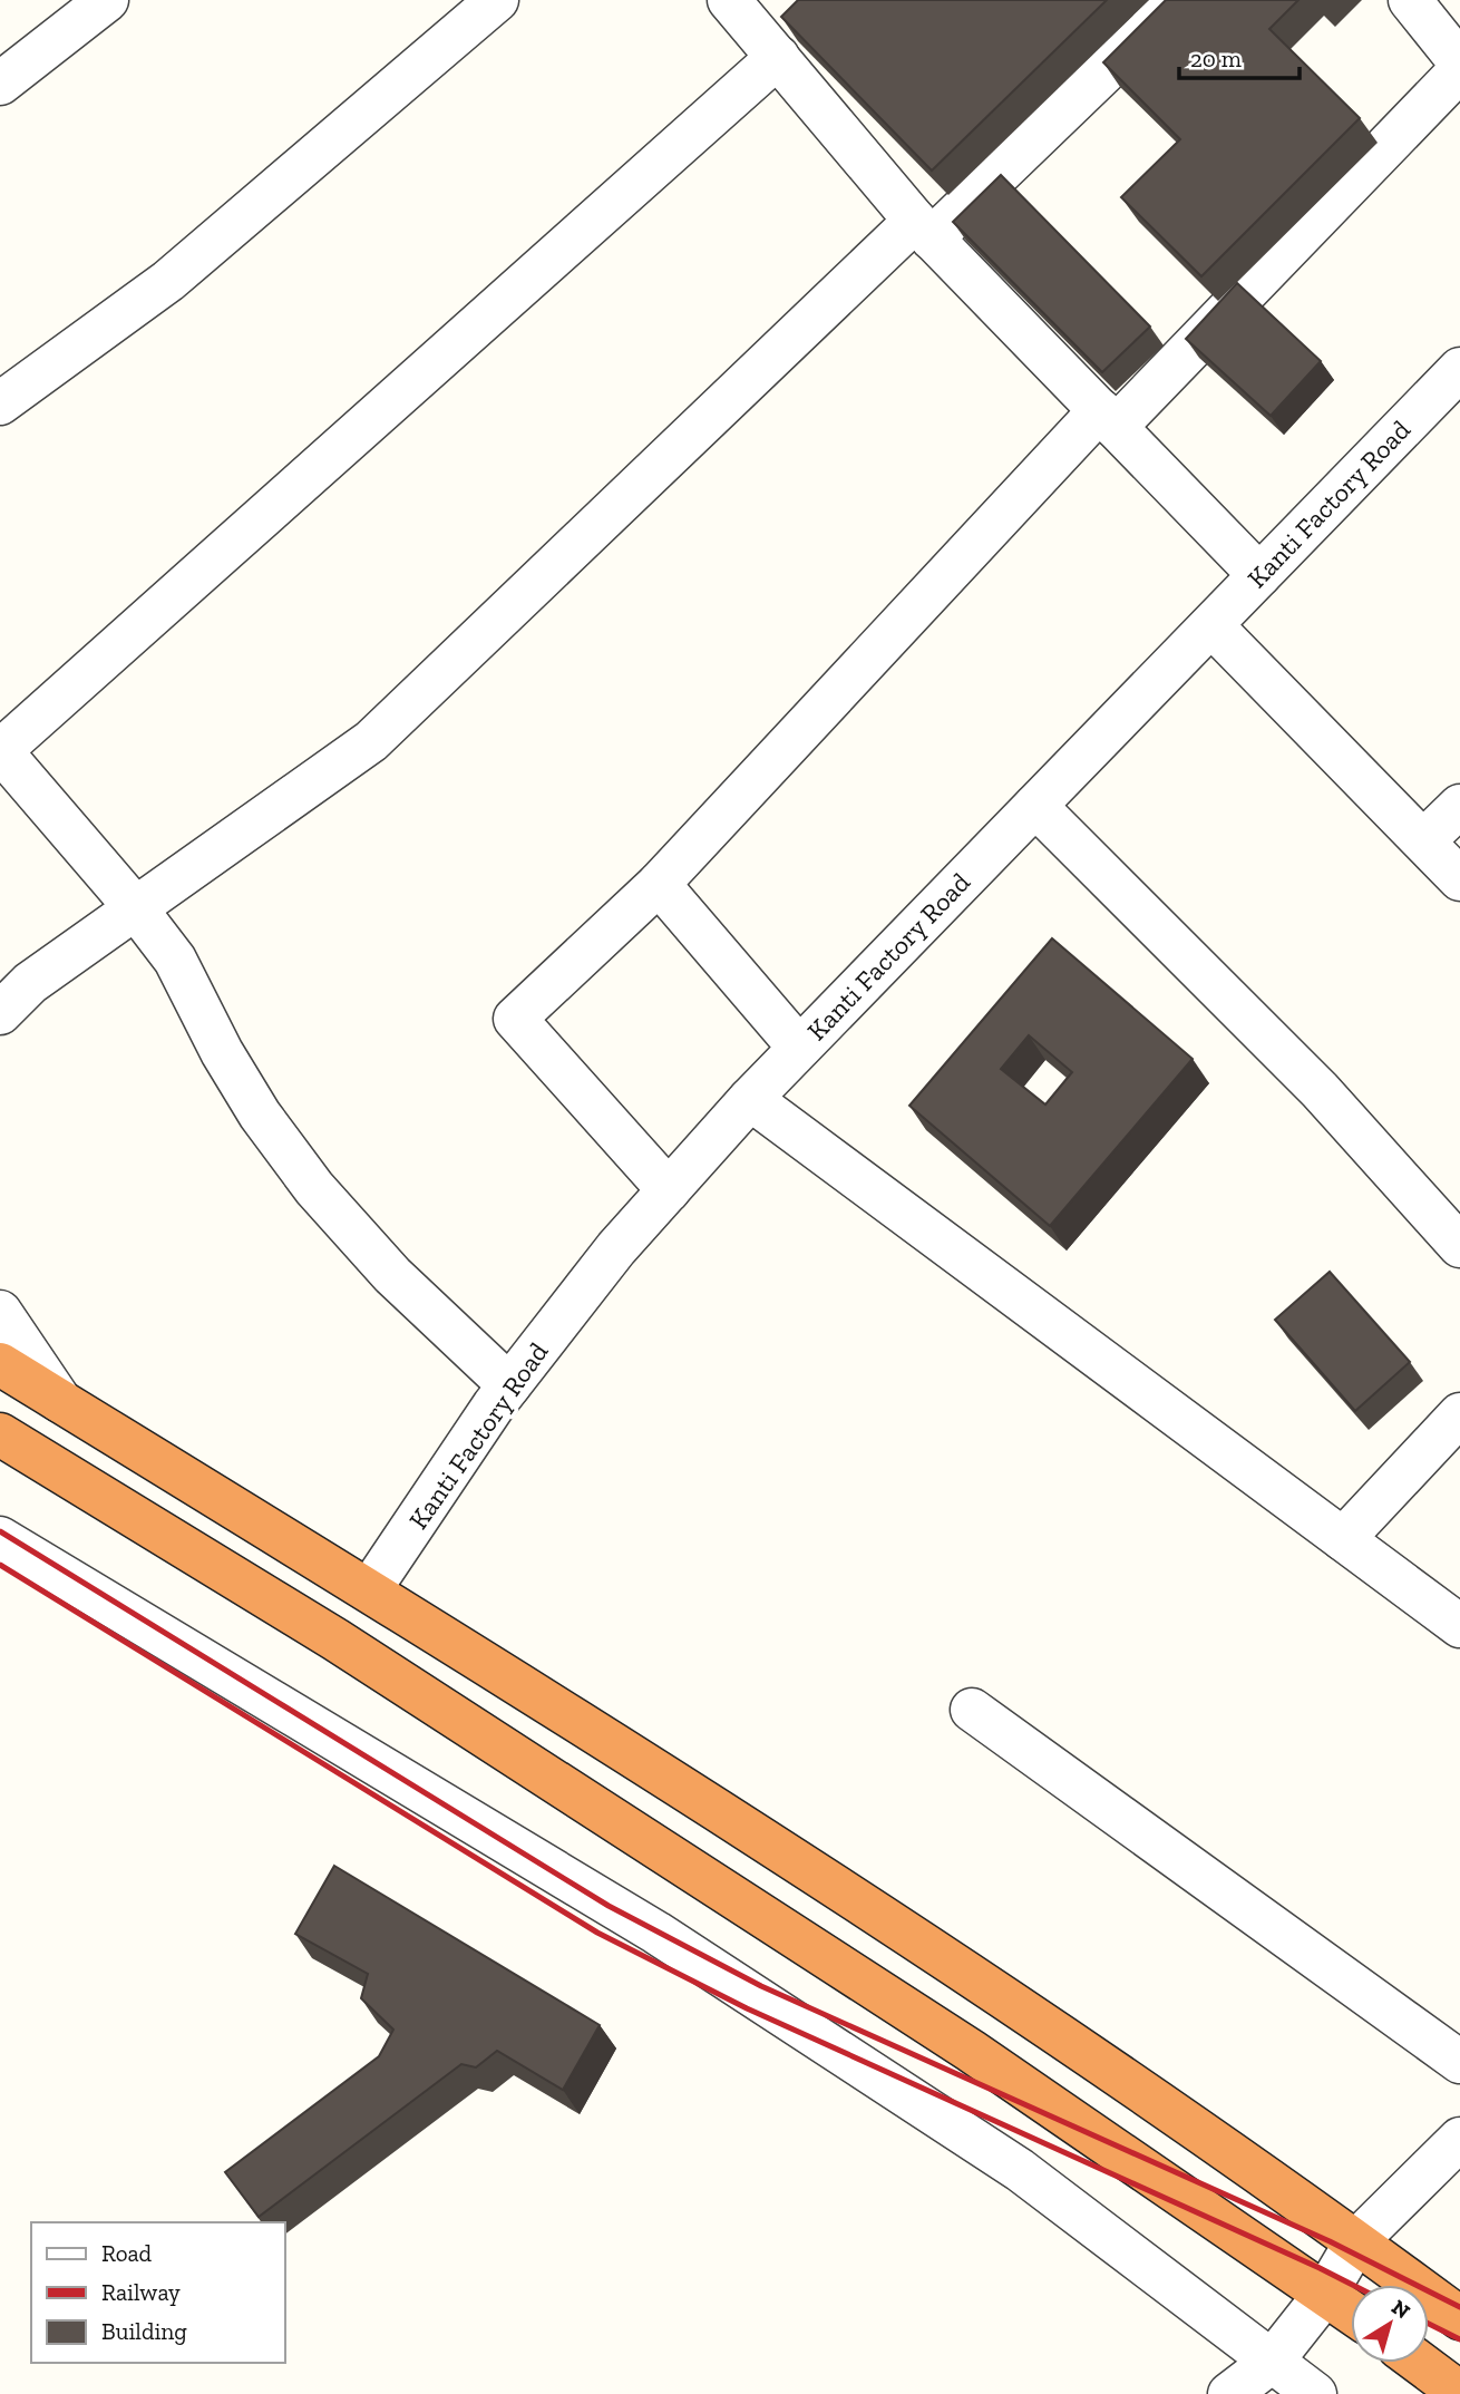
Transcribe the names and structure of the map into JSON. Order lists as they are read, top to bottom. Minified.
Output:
{"streets":{"street":["Kanti Factory Road"]},"legend":["Road","Railway","Building"],"scale_bar":"20 m","north":"top right"}
